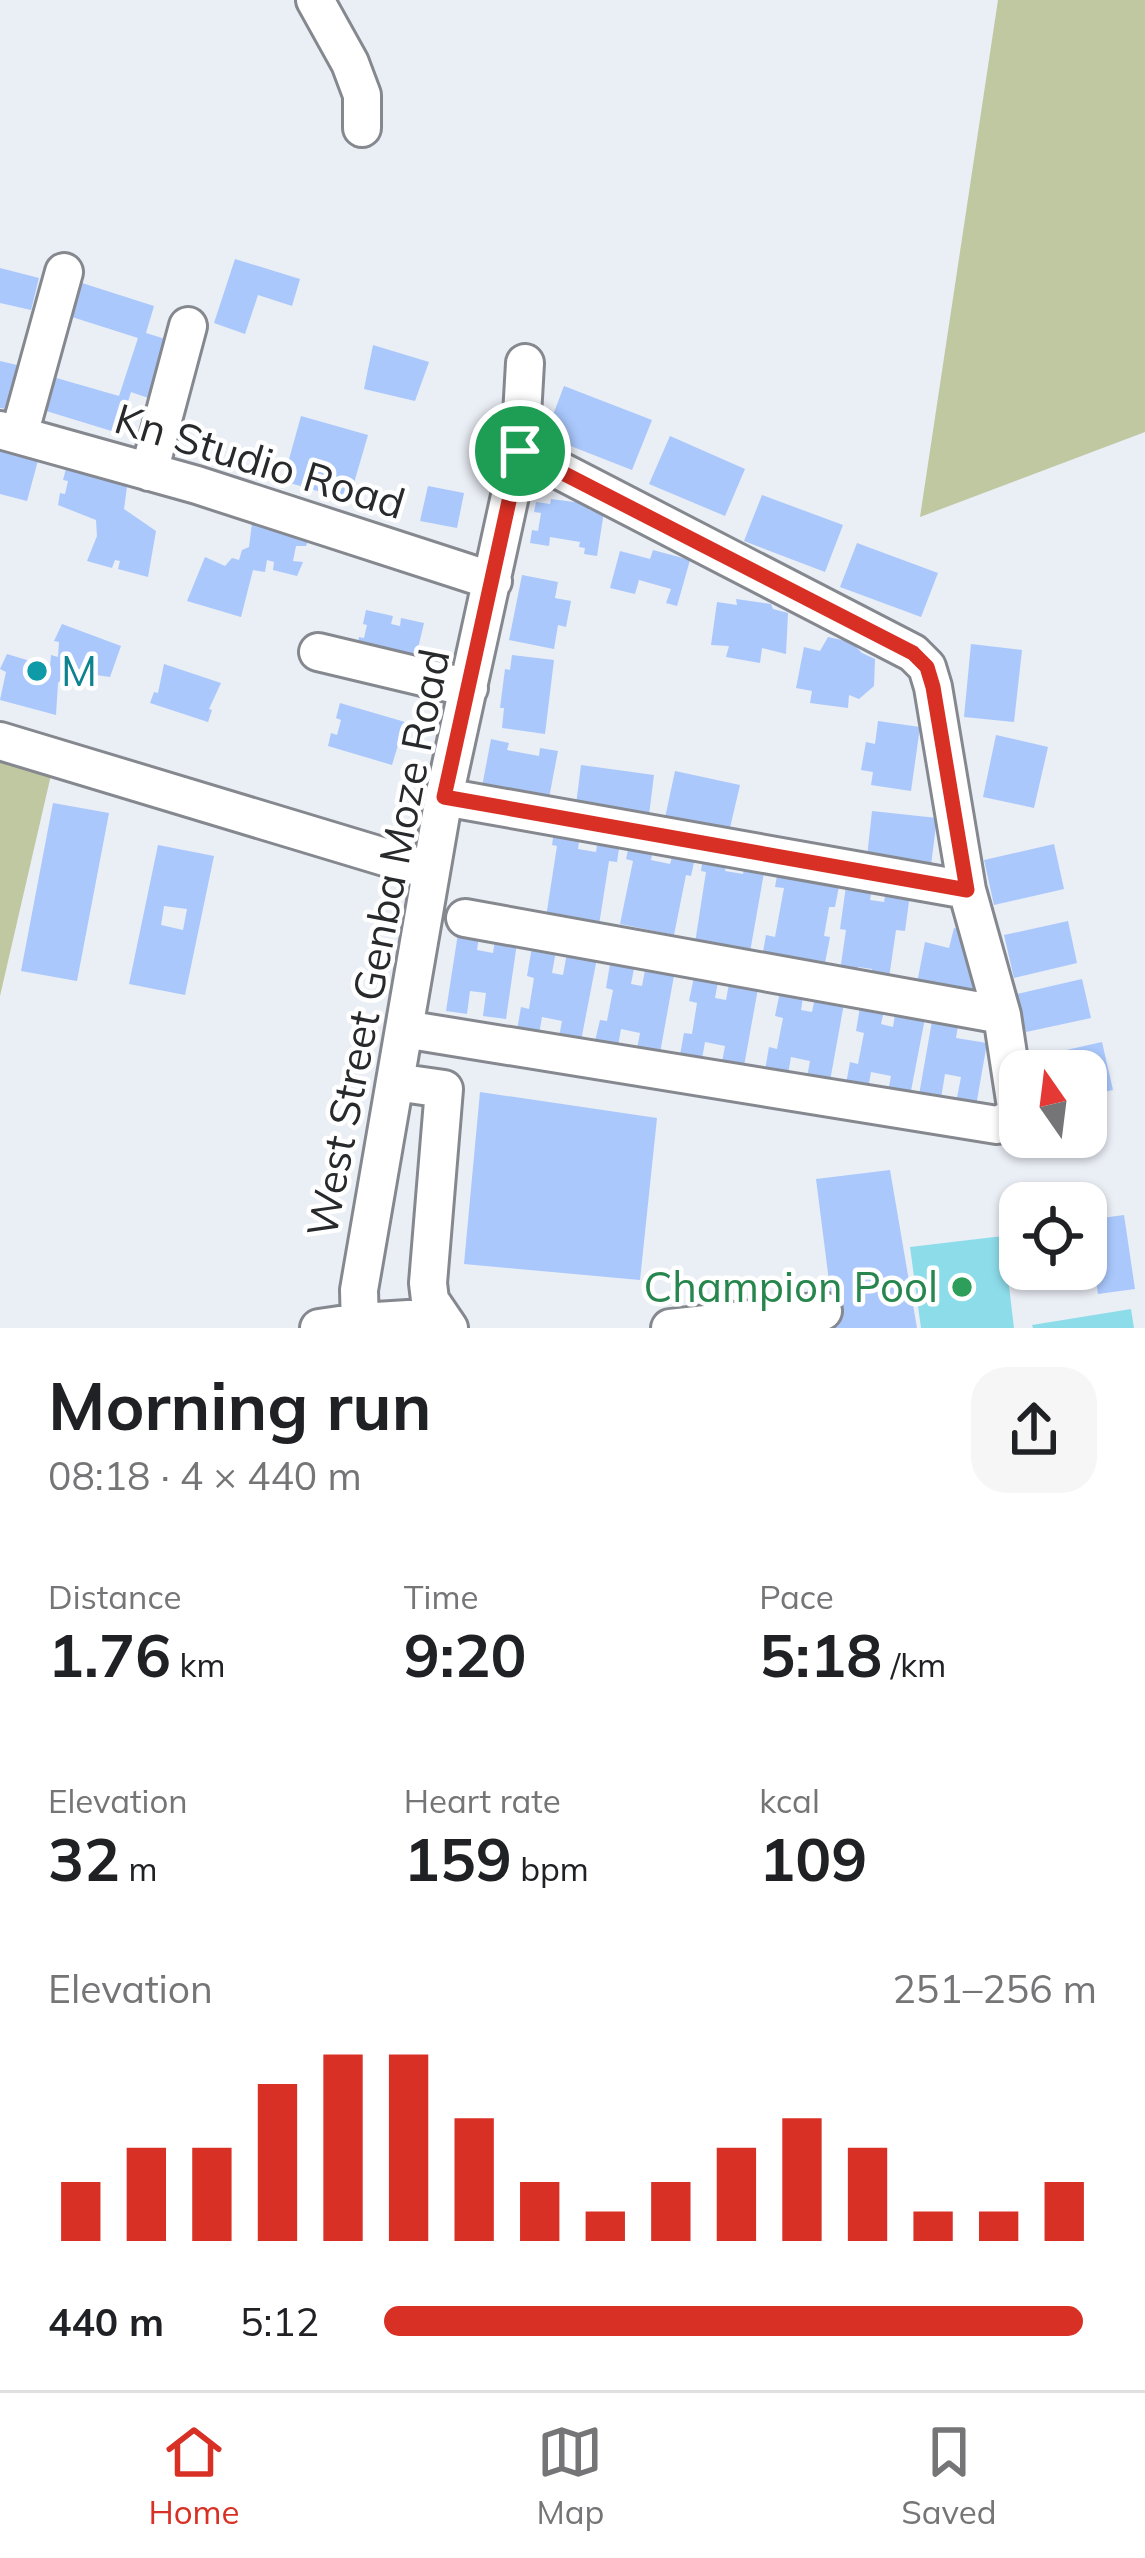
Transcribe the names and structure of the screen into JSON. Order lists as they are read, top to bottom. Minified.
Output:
{"streets":{"street":["Kn Studio Road","West Street Genba Moze Road"]},"crossings":[["Kn Studio Road","West Street Genba Moze Road"]],"places":["M","Champion Pool"],"north":"top","page":{"heading":["Morning run","08:18 · 4 × 440 m"],"stats":[["Distance","1.76 km"],["Time","9:20"],["Pace","5:18 /km"],["Elevation","32 m"],["Heart rate","159 bpm"],["kcal","109"]],"chart":["Elevation","251–256 m"],"list":[{"name":"440 m","note":"5:12"}],"tabs":["Home","Map","Saved"]}}
